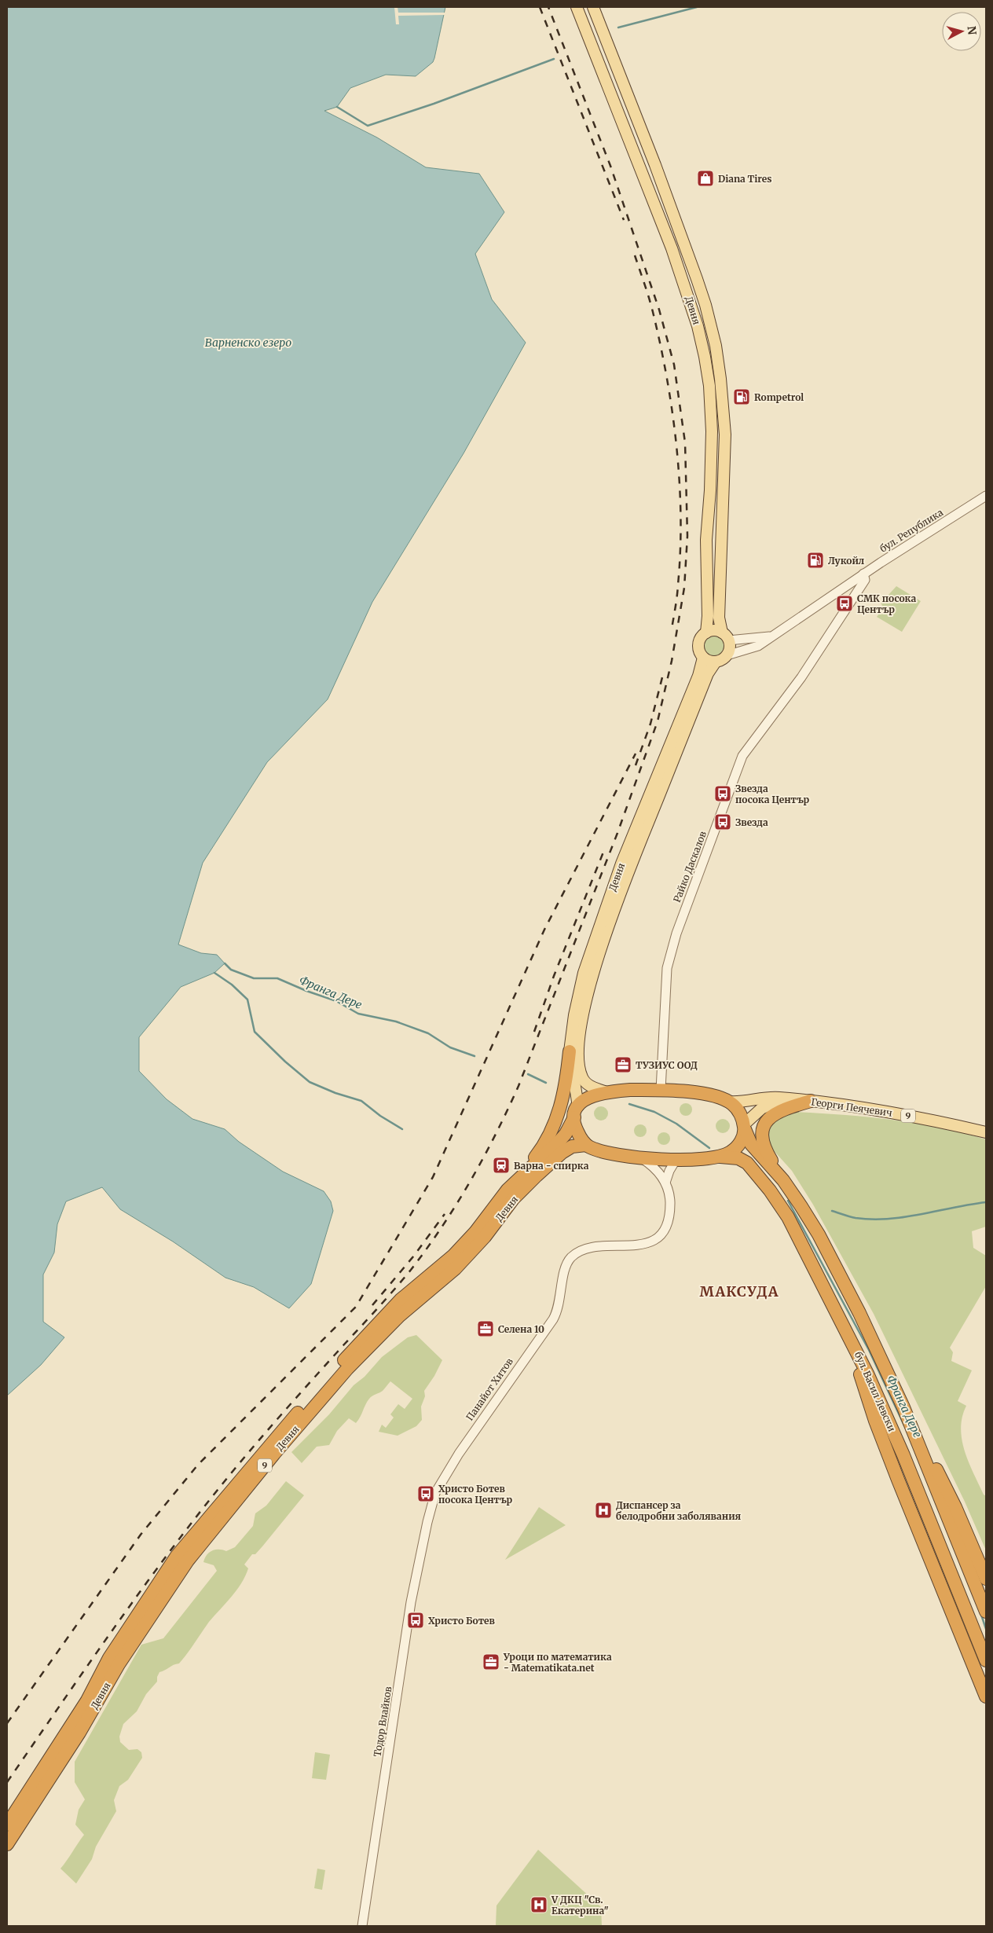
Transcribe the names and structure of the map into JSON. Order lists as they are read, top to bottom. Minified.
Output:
{"streets":{"highway":["Девня","9","бул. Васил Левски"],"main road":["Георги Пеячевич"],"street":["бул. Република","Райко Даскалов","Панайот Хитов","Тодор Влайков"]},"crossings":[["Девня","бул. Република"],["Девня","9"],["Девня","бул. Васил Левски"],["бул. Република","Райко Даскалов"],["Райко Даскалов","9"],["Георги Пеячевич","9"],["Георги Пеячевич","бул. Васил Левски"],["9","бул. Васил Левски"],["Панайот Хитов","Тодор Влайков"]],"districts":["МАКСУДА"],"water":["Варненско езеро","Франга Дере"],"places":{"shop":["Diana Tires"],"fuel station":["Rompetrol","Лукойл"],"bus stop":["СМК посока Център","Звезда посока Център","Звезда","Христо Ботев посока Център","Христо Ботев"],"office":["ТУЗИУС ООД","Селена 10","Уроци по математика - Matematikata.net"],"station":["Варна - спирка"],"hospital":["Диспансер за белодробни заболявания","V ДКЦ \"Св. Екатерина\""]},"north":"right"}
